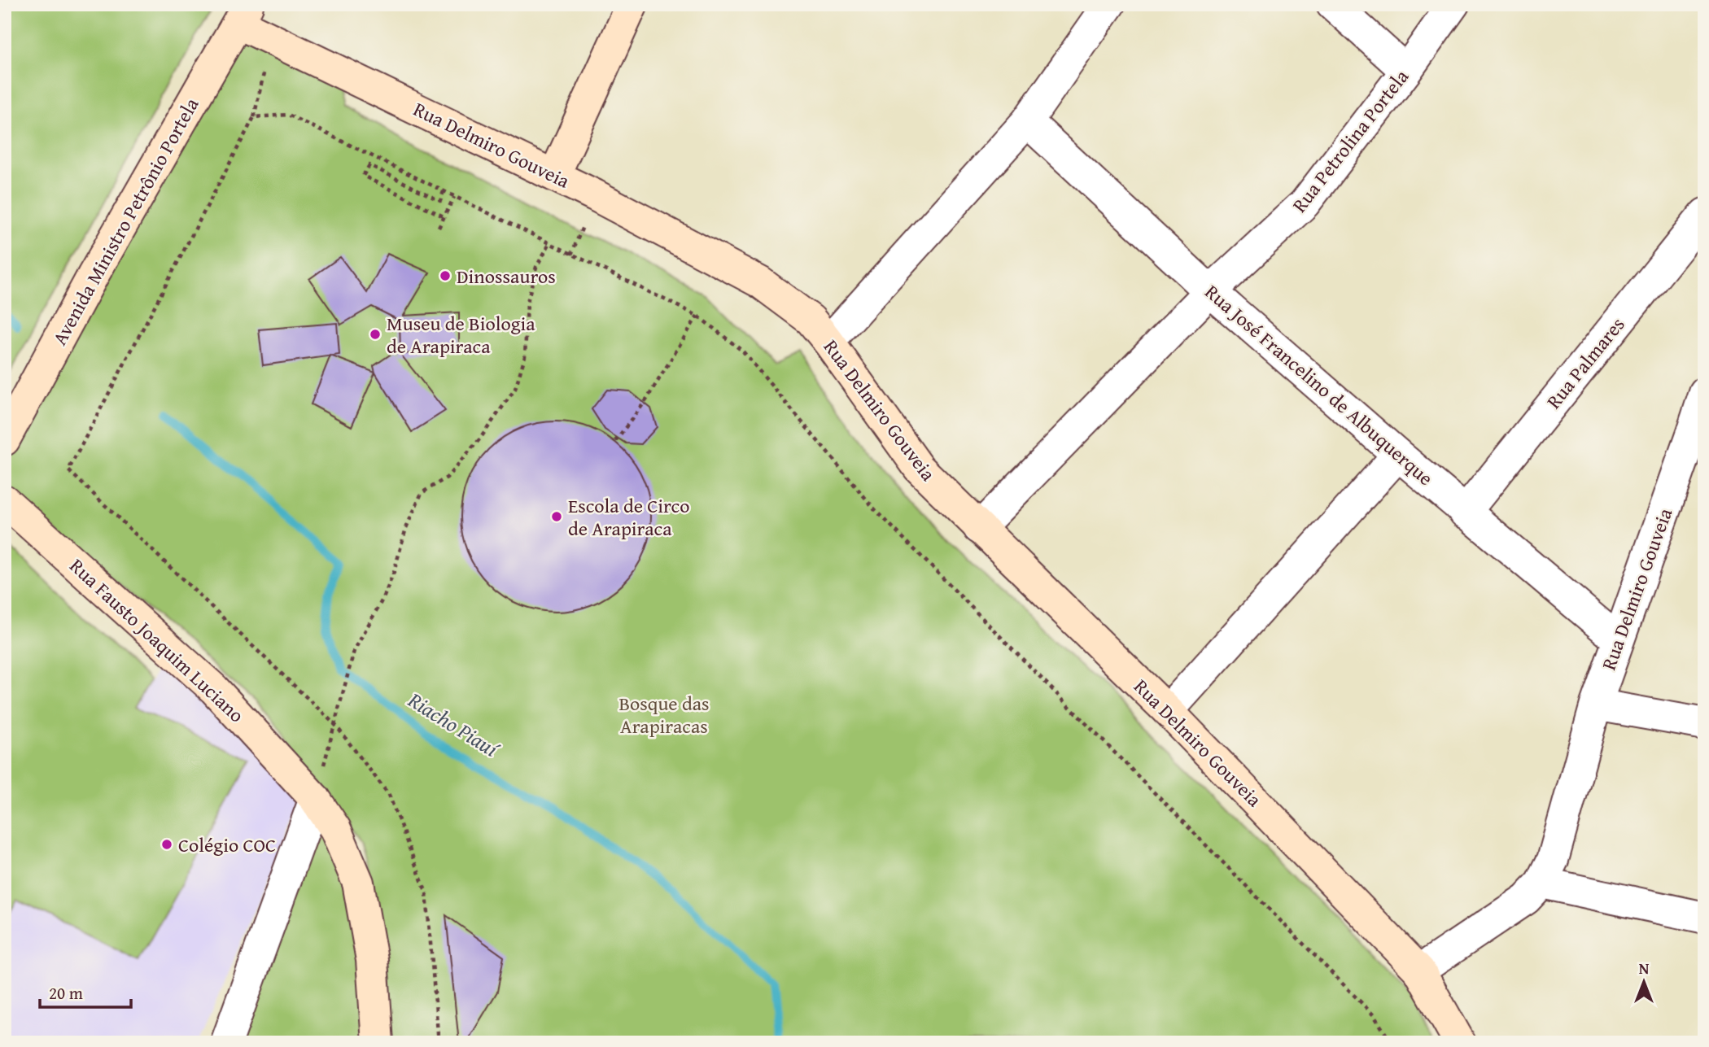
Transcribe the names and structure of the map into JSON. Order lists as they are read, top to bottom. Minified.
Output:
{"streets":{"street":["Rua Petrolina Portela","Rua Delmiro Gouveia","Avenida Ministro Petrônio Portela","Rua Palmares","Rua José Francelino de Albuquerque","Rua Fausto Joaquim Luciano"]},"crossings":[["Rua Petrolina Portela","Rua Delmiro Gouveia"],["Rua Petrolina Portela","Rua José Francelino de Albuquerque"],["Rua Delmiro Gouveia","Avenida Ministro Petrônio Portela"],["Rua Delmiro Gouveia","Rua José Francelino de Albuquerque"],["Rua Palmares","Rua José Francelino de Albuquerque"]],"water":["Riacho Piauí"],"parks":["Bosque das Arapiracas"],"places":["Dinossauros","Museu de Biologia de Arapiraca","Escola de Circo de Arapiraca","Colégio COC"],"scale_bar":"20 m","north":"top"}
